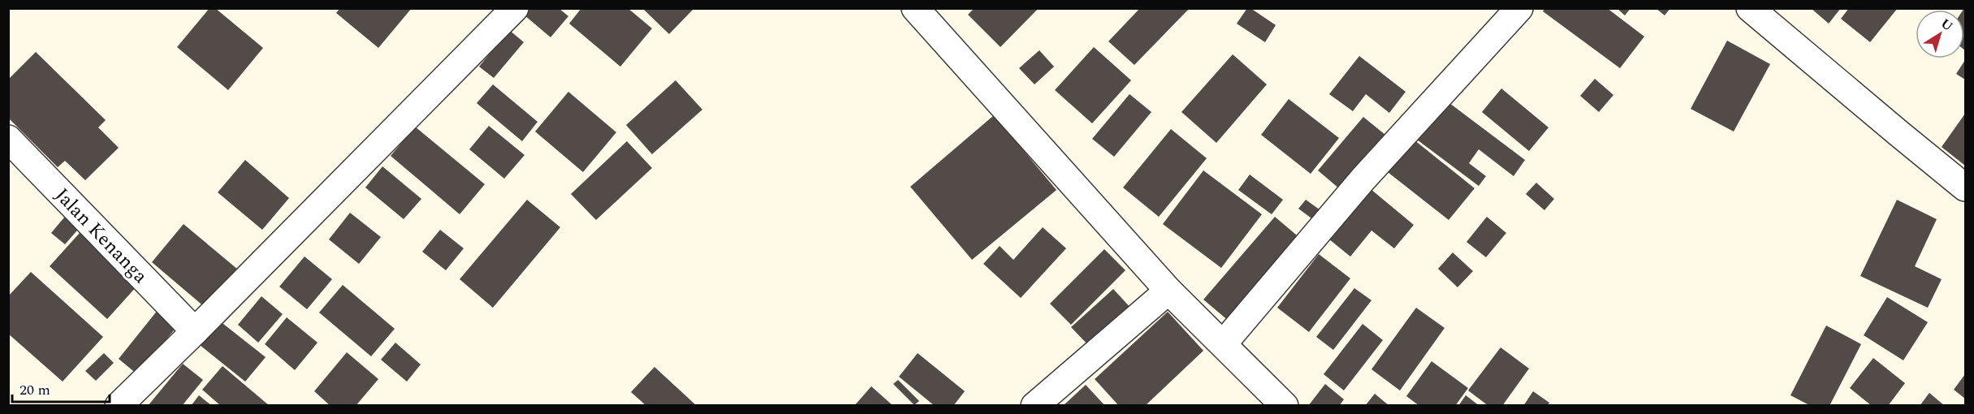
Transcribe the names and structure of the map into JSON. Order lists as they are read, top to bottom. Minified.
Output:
{"streets":{"street":["Jalan Kenanga"]},"scale_bar":"20 m","north":"top right"}
